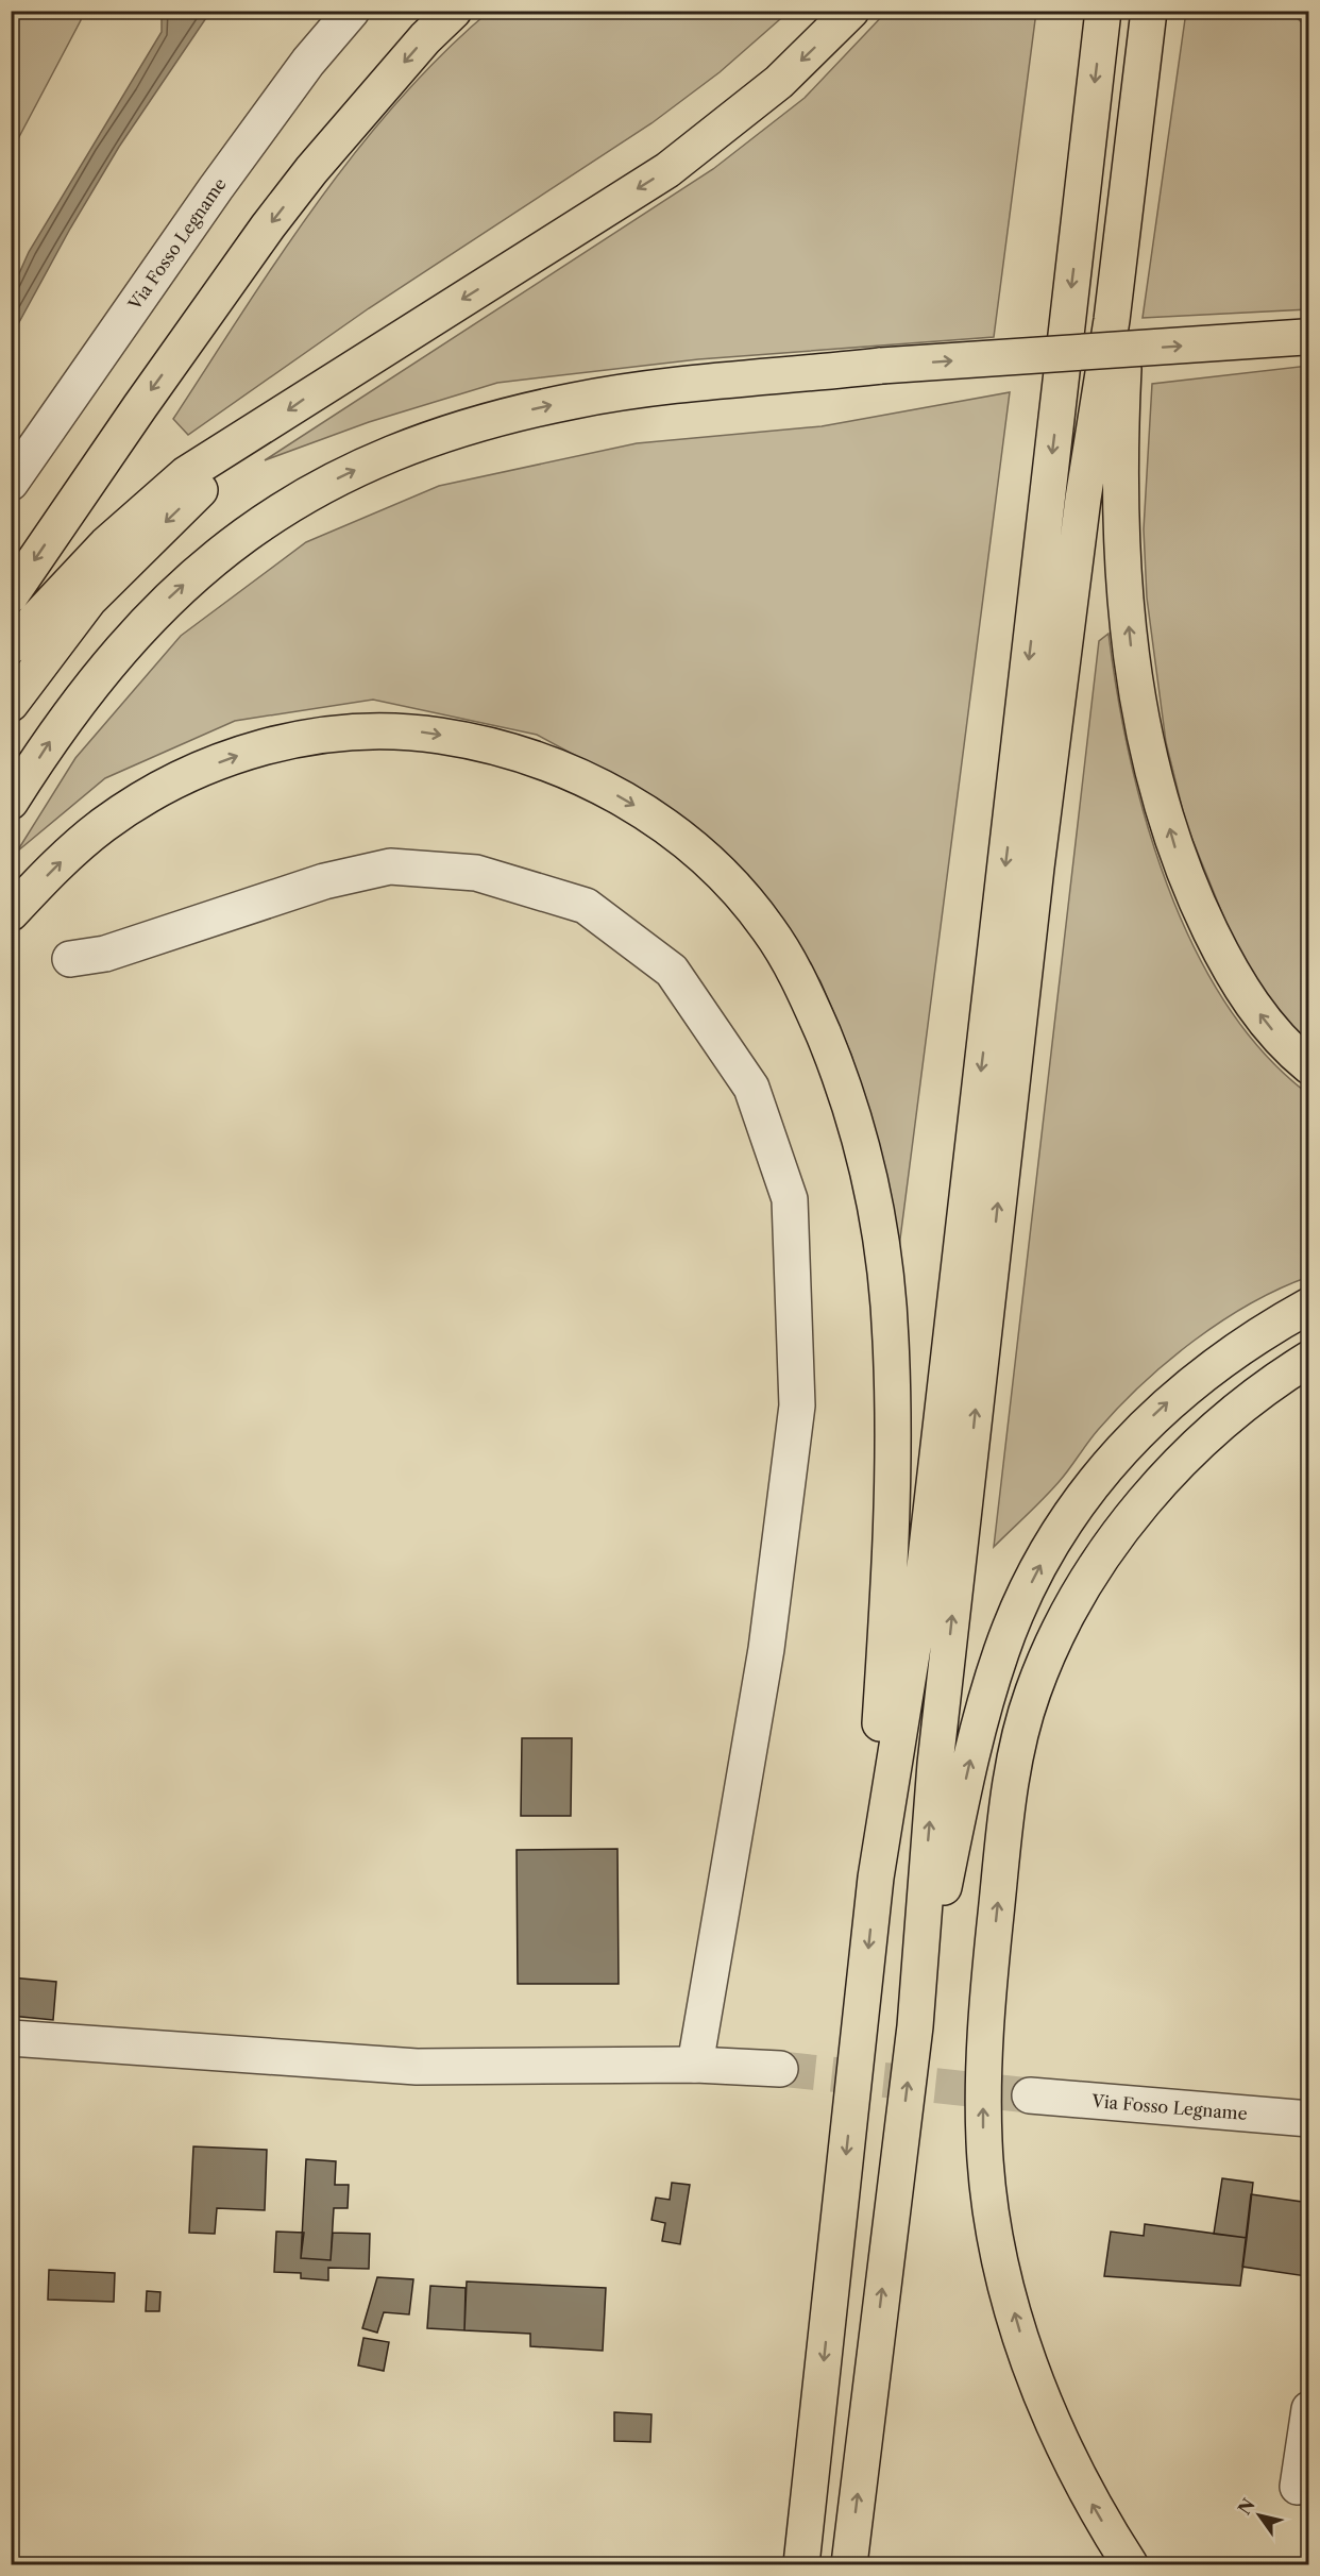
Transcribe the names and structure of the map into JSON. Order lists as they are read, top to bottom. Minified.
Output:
{"streets":{"street":["Via Fosso Legname"]},"north":"top left"}
